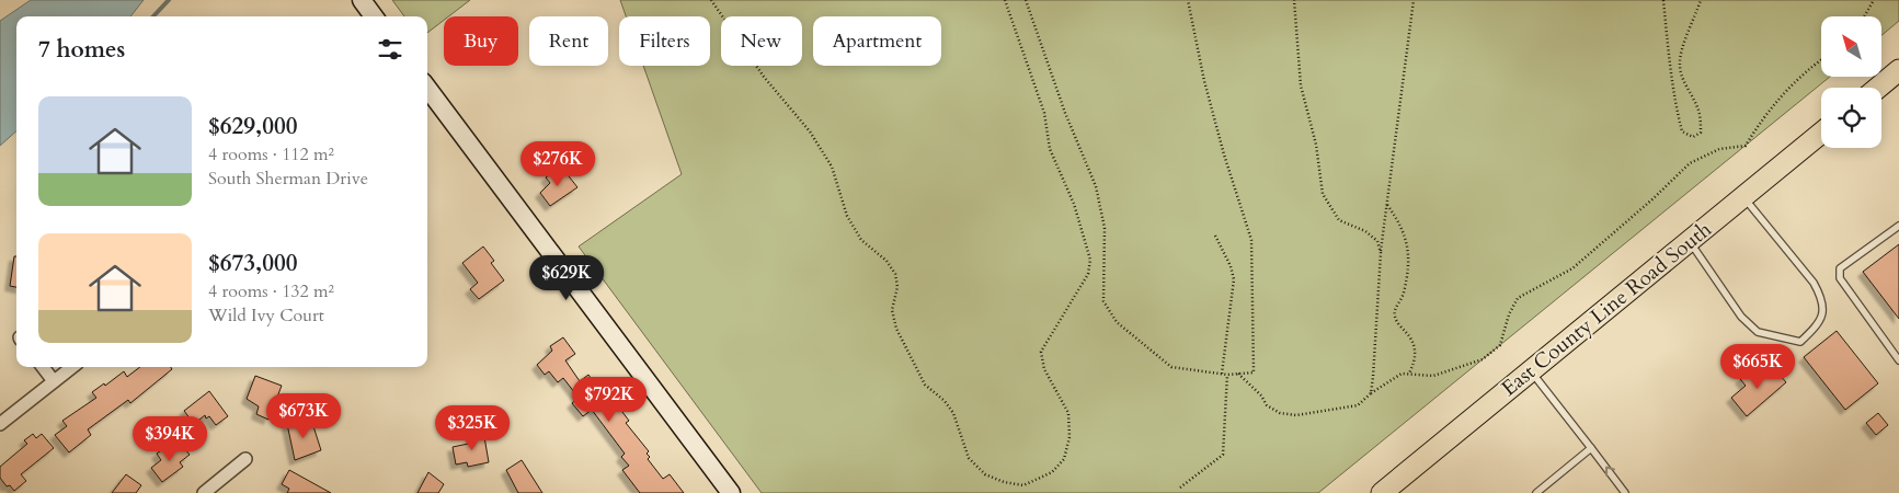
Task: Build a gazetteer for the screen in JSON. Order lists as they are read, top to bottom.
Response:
{
  "streets": {
    "main road": ["East County Line Road South"]
  },
  "north": "top left",
  "page": {
    "chip": [
      "Buy",
      "Rent",
      "Filters",
      "New",
      "Apartment"
    ],
    "heading": "7 homes",
    "list": [
      {
        "name": "$629,000",
        "note": "4 rooms · 112 m² · South Sherman Drive"
      },
      {
        "name": "$673,000",
        "note": "4 rooms · 132 m² · Wild Ivy Court"
      }
    ],
    "price": [
      "$276K",
      "$629K",
      "$665K",
      "$792K",
      "$673K",
      "$325K",
      "$394K"
    ]
  }
}
